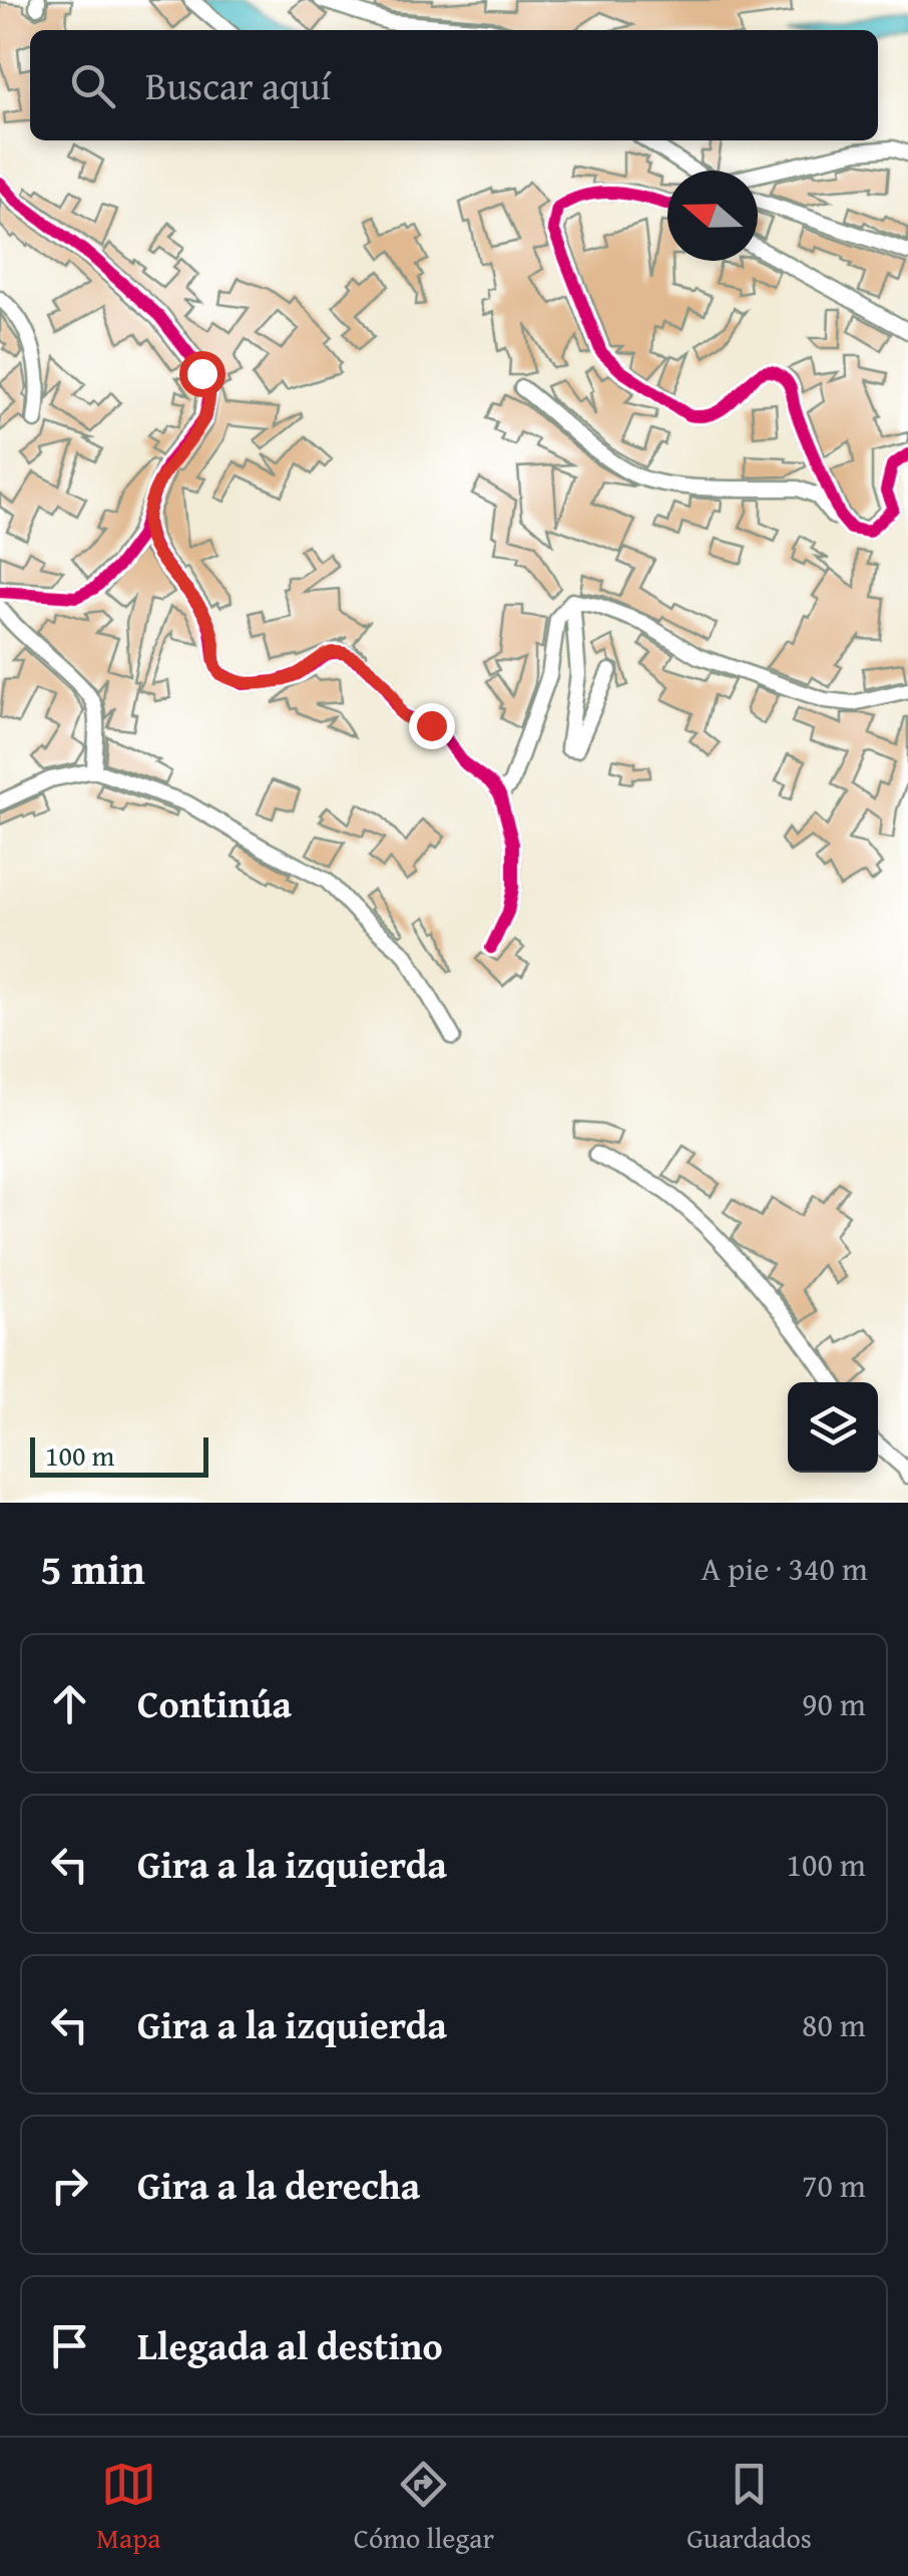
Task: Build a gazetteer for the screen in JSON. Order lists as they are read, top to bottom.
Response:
{
  "scale_bar": "100 m",
  "north": "left",
  "page": {
    "search": "Buscar aquí",
    "scale": "100 m",
    "heading": ["5 min", "A pie · 340 m"],
    "list": [
      ["Continúa", "90 m"],
      ["Gira a la izquierda", "100 m"],
      ["Gira a la izquierda", "80 m"],
      ["Gira a la derecha", "70 m"],
      "Llegada al destino"
    ],
    "nav": ["Mapa", "Cómo llegar", "Guardados"]
  }
}
